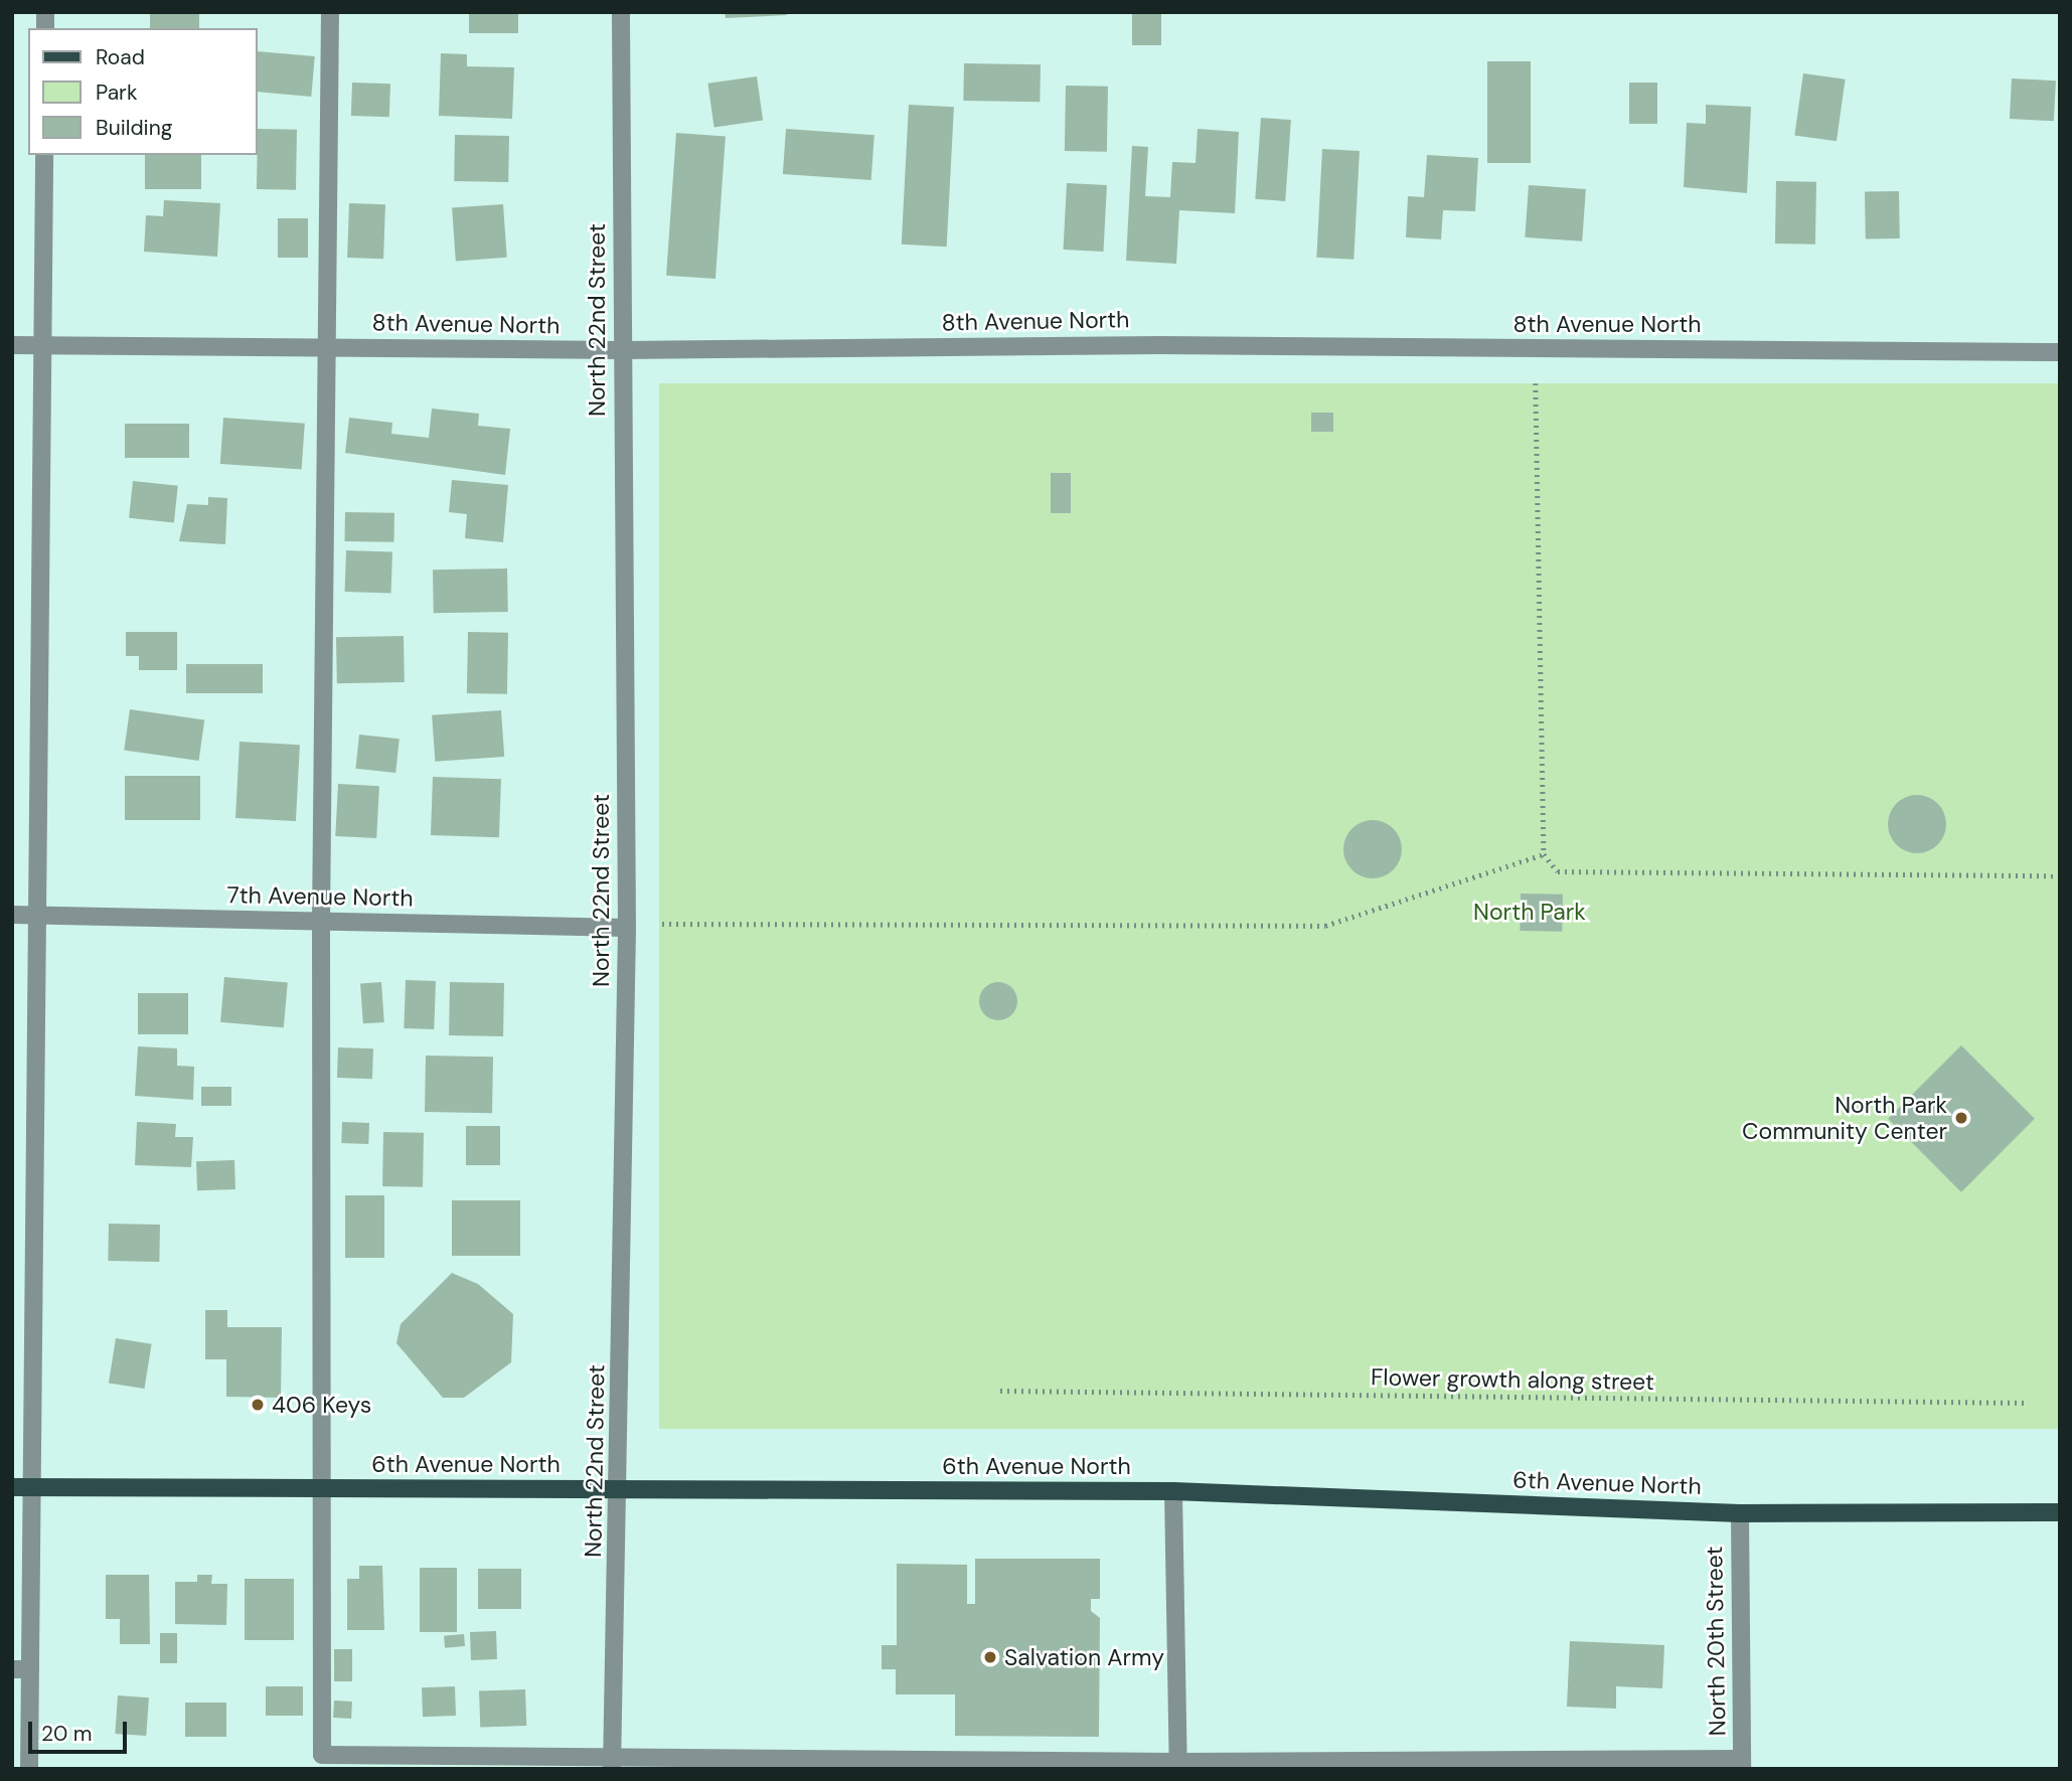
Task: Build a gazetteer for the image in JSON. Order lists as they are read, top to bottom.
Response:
{
  "streets": {
    "main road": ["6th Avenue North"],
    "street": [
      "North 22nd Street",
      "8th Avenue North",
      "7th Avenue North",
      "North 20th Street"
    ],
    "path": ["Flower growth along street"]
  },
  "crossings": [
    ["North 22nd Street", "8th Avenue North"],
    ["North 22nd Street", "7th Avenue North"],
    ["North 22nd Street", "6th Avenue North"],
    ["6th Avenue North", "North 20th Street"]
  ],
  "parks": ["North Park"],
  "places": ["North Park Community Center", "406 Keys", "Salvation Army"],
  "legend": ["Road", "Park", "Building"],
  "scale_bar": "20 m"
}
